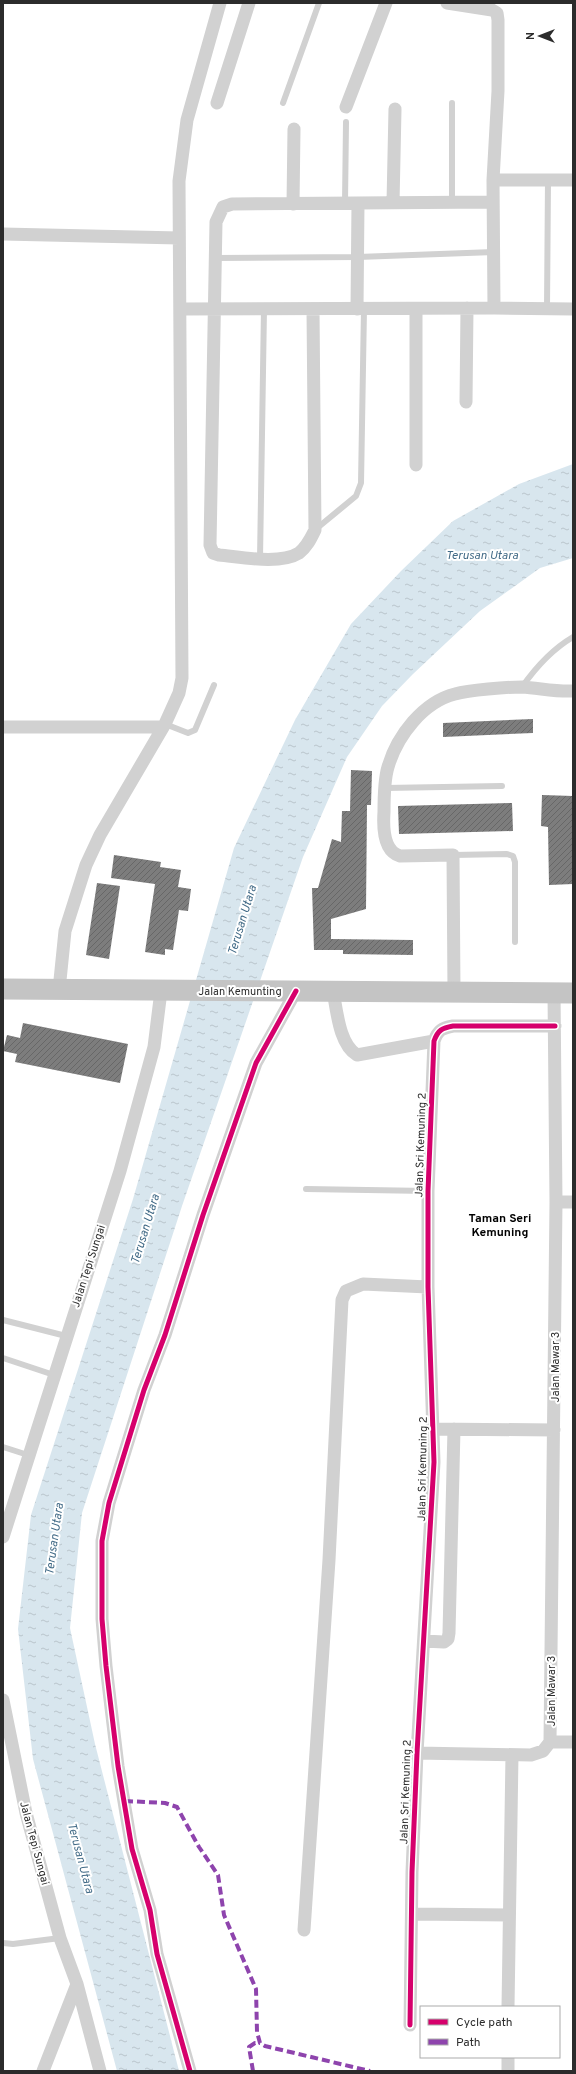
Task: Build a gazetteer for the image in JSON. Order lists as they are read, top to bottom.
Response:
{
  "streets": {
    "main road": ["Jalan Kemunting"],
    "street": ["Jalan Sri Kemuning 2", "Jalan Tepi Sungai", "Jalan Mawar 3"]
  },
  "crossings": [
    ["Jalan Kemunting", "Jalan Tepi Sungai"],
    ["Jalan Kemunting", "Jalan Mawar 3"],
    ["Jalan Sri Kemuning 2", "Jalan Mawar 3"]
  ],
  "districts": ["Taman Seri Kemuning"],
  "water": ["Terusan Utara"],
  "legend": ["Cycle path", "Path"],
  "north": "left"
}
